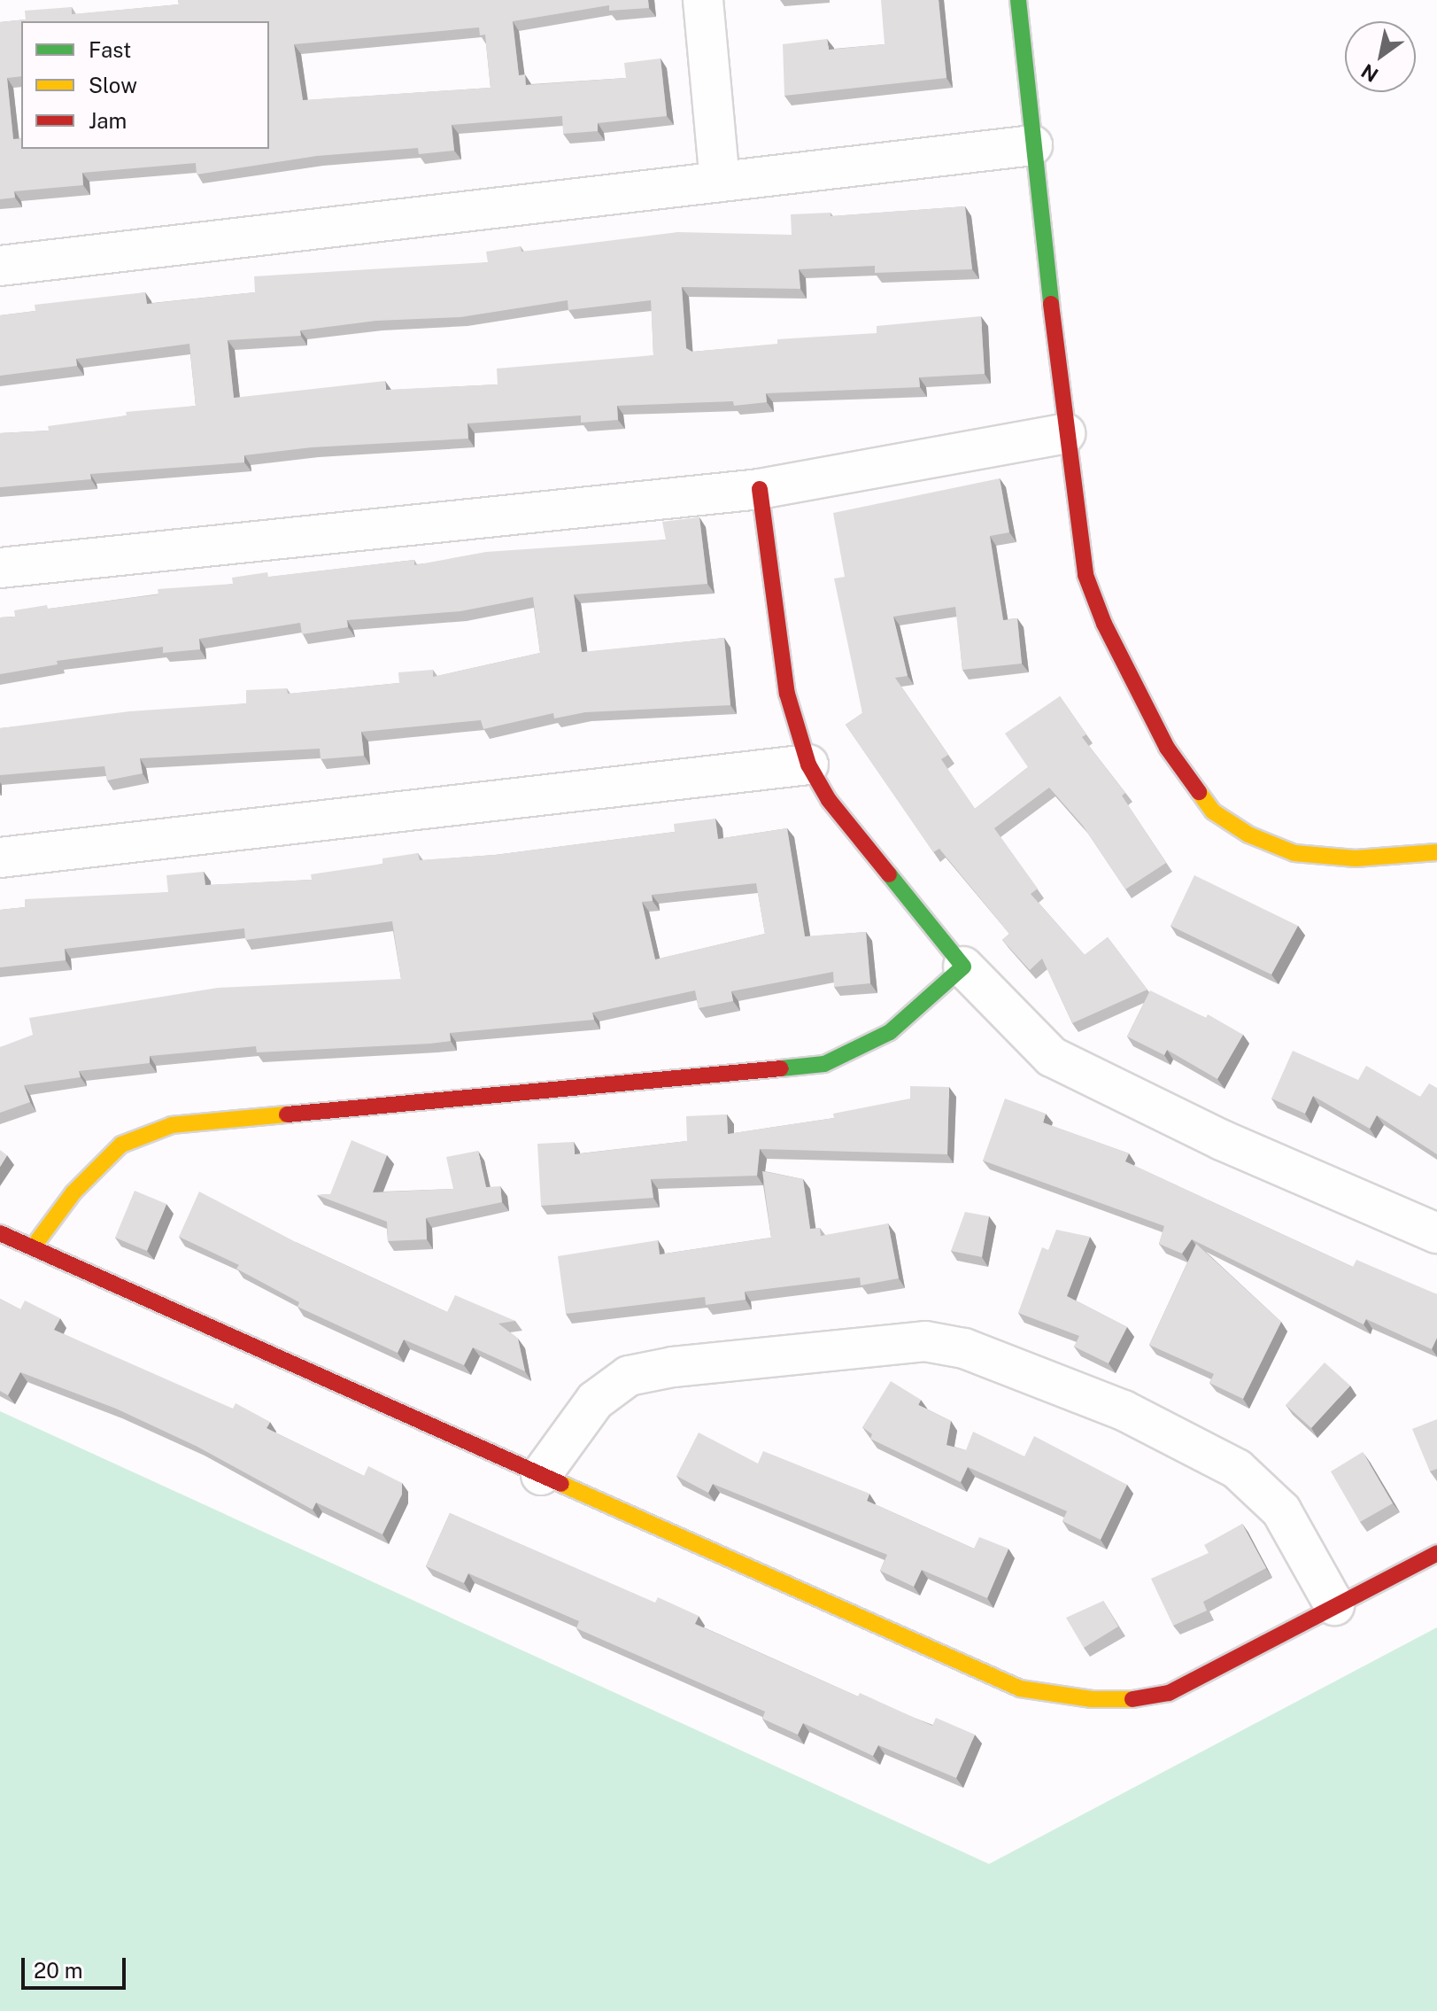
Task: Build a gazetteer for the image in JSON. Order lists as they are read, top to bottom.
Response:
{
  "legend": ["Fast", "Slow", "Jam"],
  "scale_bar": "20 m",
  "north": "bottom left"
}
